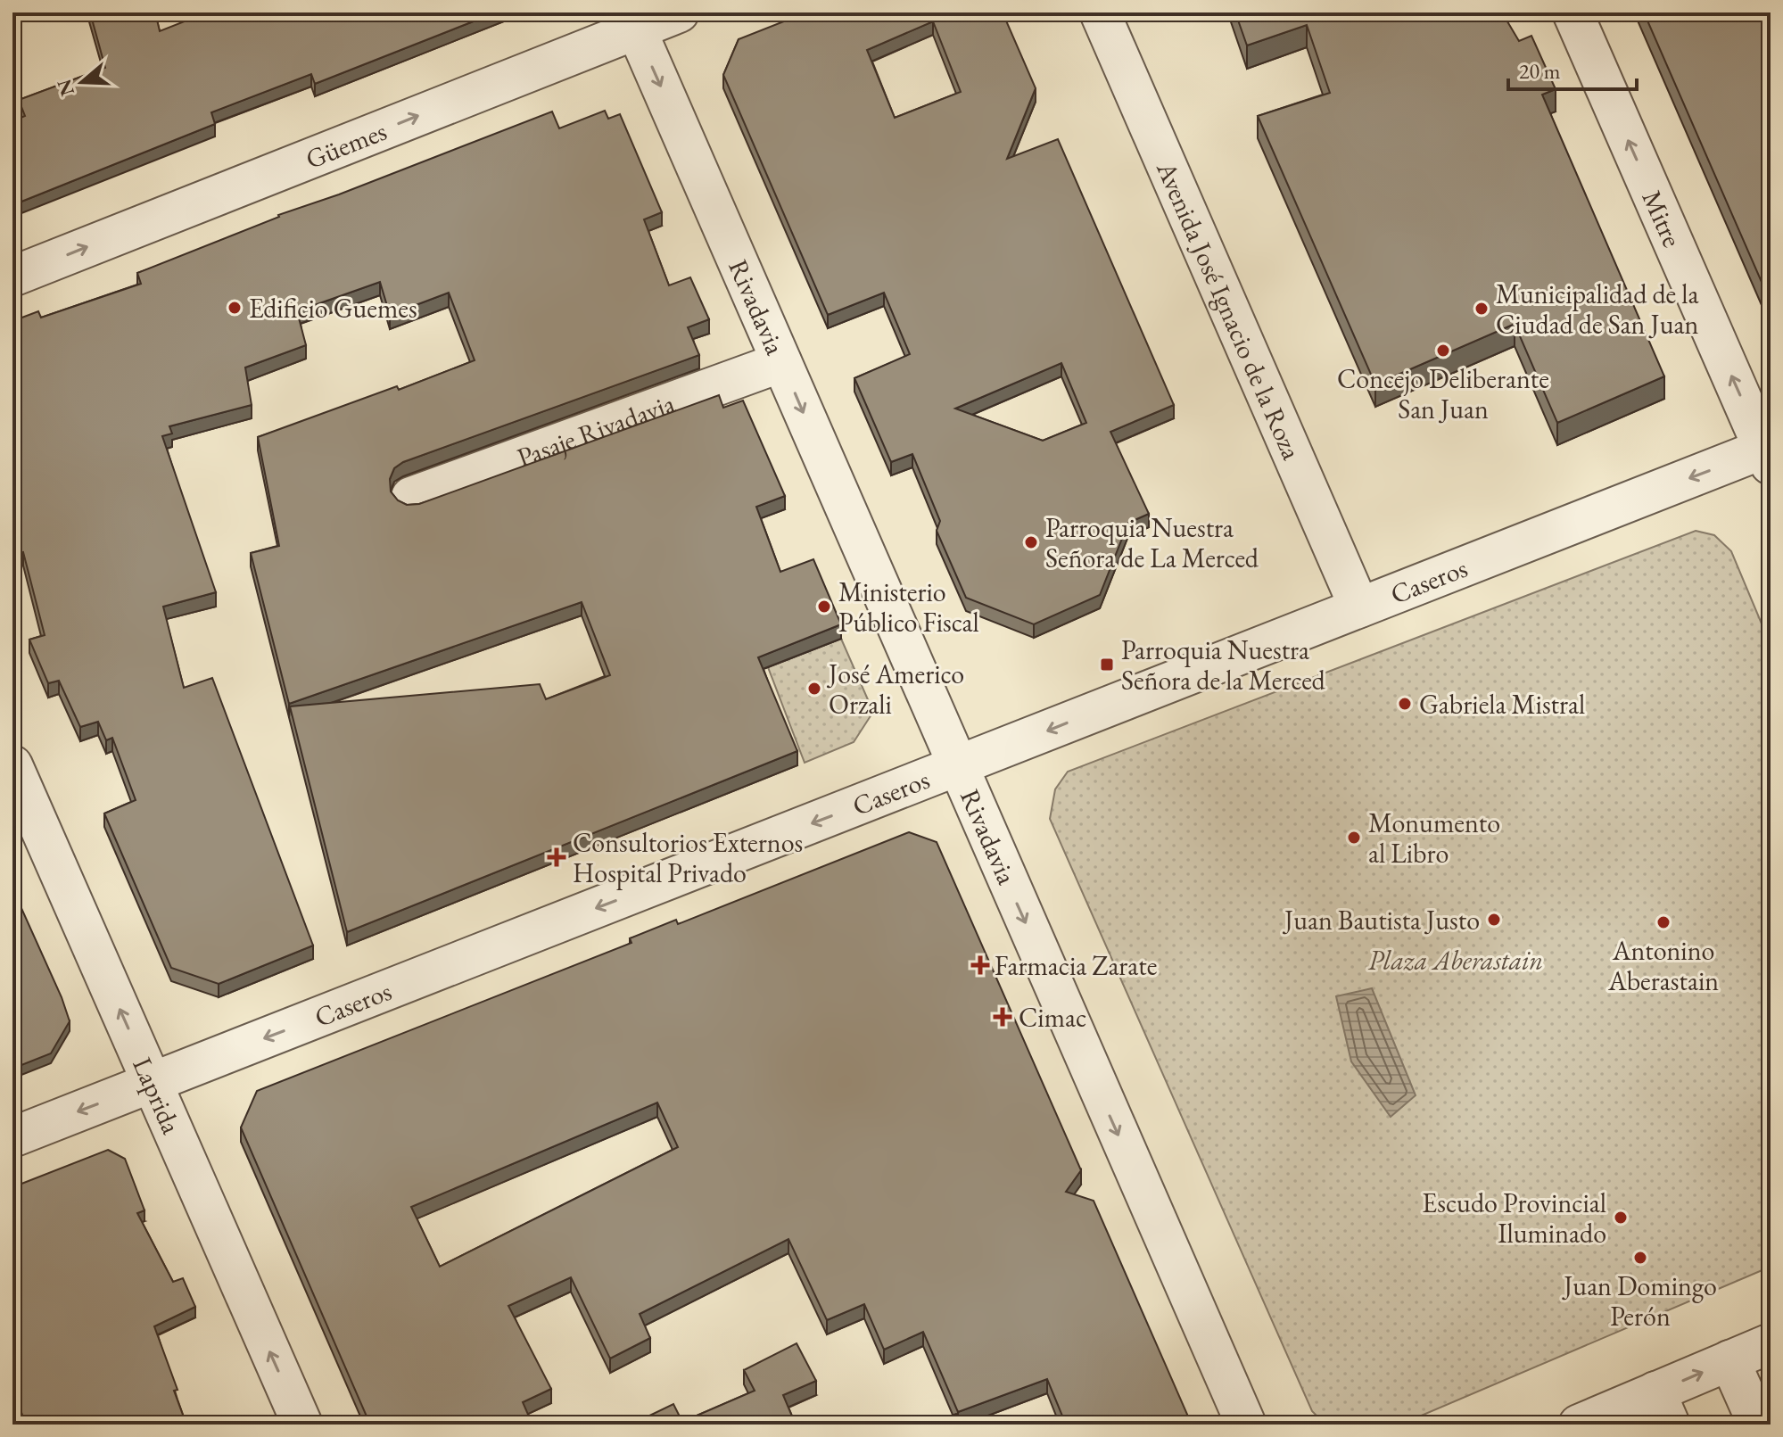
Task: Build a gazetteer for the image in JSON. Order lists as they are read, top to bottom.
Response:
{
  "streets": {
    "street": [
      "Güemes",
      "Mitre",
      "Rivadavia",
      "Avenida José Ignacio de la Roza",
      "Pasaje Rivadavia",
      "Caseros",
      "Laprida"
    ]
  },
  "crossings": [
    ["Güemes", "Rivadavia"],
    ["Mitre", "Caseros"],
    ["Rivadavia", "Pasaje Rivadavia"],
    ["Rivadavia", "Caseros"],
    ["Avenida José Ignacio de la Roza", "Caseros"],
    ["Caseros", "Laprida"]
  ],
  "one_way": [
    "Güemes",
    "Mitre",
    "Rivadavia",
    "Caseros",
    "Laprida"
  ],
  "parks": ["Plaza Aberastain"],
  "places": {
    "other": [
      "Edificio Guemes",
      "Municipalidad de la Ciudad de San Juan",
      "Concejo Deliberante San Juan",
      "Parroquia Nuestra Señora de La Merced",
      "Ministerio Público Fiscal",
      "José Americo Orzali",
      "Gabriela Mistral",
      "Monumento al Libro",
      "Juan Bautista Justo",
      "Antonino Aberastain",
      "Escudo Provincial Iluminado",
      "Juan Domingo Perón"
    ],
    "transit": ["Parroquia Nuestra Señora de la Merced"],
    "health": ["Consultorios Externos Hospital Privado", "Farmacia Zarate", "Cimac"]
  },
  "scale_bar": "20 m",
  "north": "left"
}
